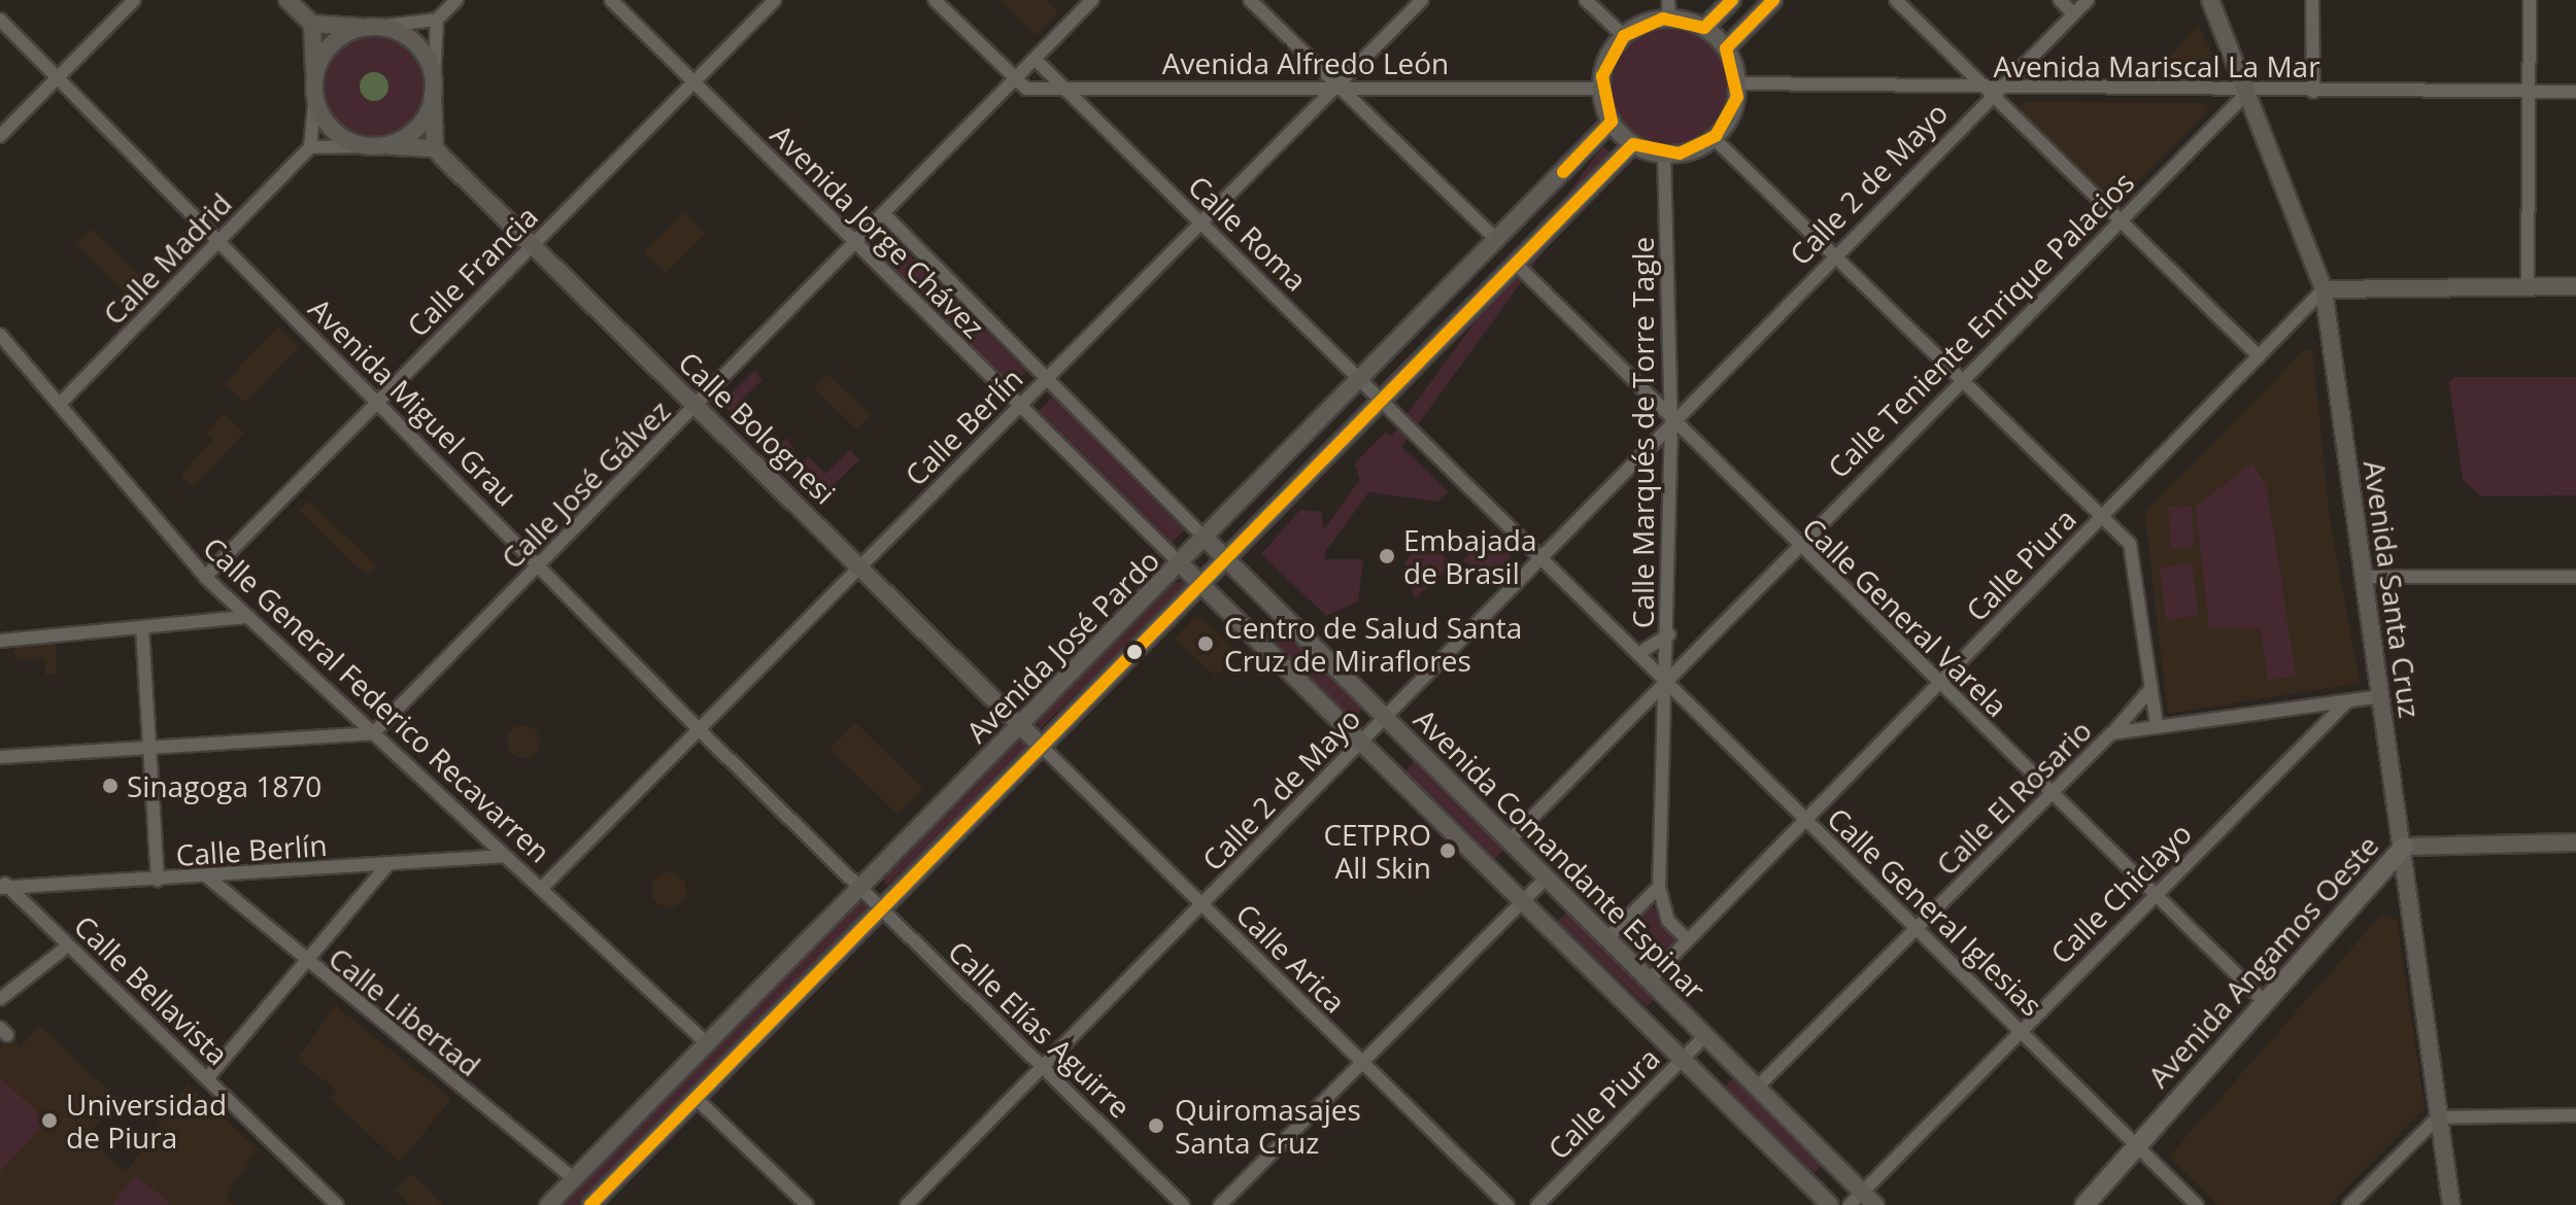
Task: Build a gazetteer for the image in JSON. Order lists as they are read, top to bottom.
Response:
{
  "streets": {
    "main road": [
      "Calle Bolognesi",
      "Avenida Santa Cruz",
      "Avenida José Pardo",
      "Avenida Comandante Espinar",
      "Avenida Angamos Oeste"
    ],
    "street": [
      "Avenida Alfredo León",
      "Avenida Mariscal La Mar",
      "Calle 2 de Mayo",
      "Avenida Jorge Chávez",
      "Calle Roma",
      "Calle Madrid",
      "Calle Francia",
      "Calle Teniente Enrique Palacios",
      "Avenida Miguel Grau",
      "Calle Berlín",
      "Calle Marqués de Torre Tagle",
      "Calle José Gálvez",
      "Calle Piura",
      "Calle General Varela",
      "Calle General Federico Recavarren",
      "Calle El Rosario",
      "Calle Chiclayo",
      "Calle General Iglesias",
      "Calle Arica",
      "Calle Bellavista",
      "Calle Libertad",
      "Calle Elías Aguirre"
    ]
  },
  "crossings": [
    ["Avenida Alfredo León", "Avenida Mariscal La Mar"],
    ["Avenida Alfredo León", "Calle Roma"],
    ["Avenida Alfredo León", "Calle Berlín"],
    ["Avenida Alfredo León", "Calle Marqués de Torre Tagle"],
    ["Avenida Alfredo León", "Calle José Gálvez"],
    ["Avenida Alfredo León", "Avenida José Pardo"],
    ["Avenida Mariscal La Mar", "Calle 2 de Mayo"],
    ["Avenida Mariscal La Mar", "Calle Teniente Enrique Palacios"],
    ["Avenida Mariscal La Mar", "Calle Marqués de Torre Tagle"],
    ["Avenida Mariscal La Mar", "Avenida Santa Cruz"],
    ["Avenida Mariscal La Mar", "Avenida José Pardo"],
    ["Calle 2 de Mayo", "Calle Marqués de Torre Tagle"],
    ["Calle 2 de Mayo", "Calle General Varela"],
    ["Calle 2 de Mayo", "Avenida Comandante Espinar"],
    ["Calle 2 de Mayo", "Calle General Iglesias"],
    ["Calle 2 de Mayo", "Calle Arica"],
    ["Calle 2 de Mayo", "Calle Elías Aguirre"],
    ["Avenida Jorge Chávez", "Calle Francia"],
    ["Avenida Jorge Chávez", "Calle Berlín"],
    ["Avenida Jorge Chávez", "Calle José Gálvez"],
    ["Avenida Jorge Chávez", "Avenida José Pardo"],
    ["Avenida Jorge Chávez", "Avenida Comandante Espinar"],
    ["Calle Roma", "Calle Berlín"],
    ["Calle Roma", "Calle José Gálvez"],
    ["Calle Roma", "Avenida José Pardo"],
    ["Calle Roma", "Calle General Iglesias"],
    ["Calle Madrid", "Avenida Miguel Grau"],
    ["Calle Madrid", "Calle General Federico Recavarren"],
    ["Calle Francia", "Avenida Miguel Grau"],
    ["Calle Francia", "Calle Bolognesi"],
    ["Calle Francia", "Calle General Federico Recavarren"],
    ["Calle Teniente Enrique Palacios", "Calle Marqués de Torre Tagle"],
    ["Calle Teniente Enrique Palacios", "Avenida Santa Cruz"],
    ["Calle Teniente Enrique Palacios", "Calle General Varela"],
    ["Calle Teniente Enrique Palacios", "Avenida Comandante Espinar"],
    ["Calle Teniente Enrique Palacios", "Calle General Iglesias"],
    ["Avenida Miguel Grau", "Calle Berlín"],
    ["Avenida Miguel Grau", "Calle José Gálvez"],
    ["Avenida Miguel Grau", "Avenida José Pardo"],
    ["Avenida Miguel Grau", "Calle Elías Aguirre"],
    ["Calle Berlín", "Calle Bolognesi"],
    ["Calle Berlín", "Calle General Federico Recavarren"],
    ["Calle Berlín", "Calle Bellavista"],
    ["Calle Berlín", "Calle Libertad"],
    ["Calle Bolognesi", "Calle José Gálvez"],
    ["Calle Bolognesi", "Avenida José Pardo"],
    ["Calle Bolognesi", "Calle Arica"],
    ["Calle Marqués de Torre Tagle", "Calle Piura"],
    ["Calle Marqués de Torre Tagle", "Calle General Varela"],
    ["Calle Marqués de Torre Tagle", "Avenida José Pardo"],
    ["Calle Marqués de Torre Tagle", "Calle General Iglesias"],
    ["Calle José Gálvez", "Calle General Federico Recavarren"],
    ["Calle Piura", "Avenida Santa Cruz"],
    ["Calle Piura", "Calle General Varela"],
    ["Calle Piura", "Avenida Comandante Espinar"],
    ["Calle Piura", "Calle General Iglesias"],
    ["Avenida Santa Cruz", "Calle El Rosario"],
    ["Avenida Santa Cruz", "Avenida Angamos Oeste"],
    ["Calle General Varela", "Avenida José Pardo"],
    ["Calle General Varela", "Calle El Rosario"],
    ["Calle General Varela", "Calle Chiclayo"],
    ["Calle General Varela", "Avenida Angamos Oeste"],
    ["Avenida José Pardo", "Calle General Federico Recavarren"],
    ["Avenida José Pardo", "Avenida Comandante Espinar"],
    ["Avenida José Pardo", "Calle General Iglesias"],
    ["Avenida José Pardo", "Calle Arica"],
    ["Avenida José Pardo", "Calle Libertad"],
    ["Avenida José Pardo", "Calle Elías Aguirre"],
    ["Calle El Rosario", "Avenida Comandante Espinar"],
    ["Calle El Rosario", "Calle Chiclayo"],
    ["Calle El Rosario", "Calle General Iglesias"],
    ["Avenida Comandante Espinar", "Calle Chiclayo"],
    ["Calle Chiclayo", "Calle General Iglesias"],
    ["Calle General Iglesias", "Avenida Angamos Oeste"]
  ],
  "places": [
    "Embajada de Brasil",
    "Centro de Salud Santa Cruz de Miraflores",
    "Sinagoga 1870",
    "CETPRO All Skin",
    "Universidad de Piura",
    "Quiromasajes Santa Cruz"
  ]
}
